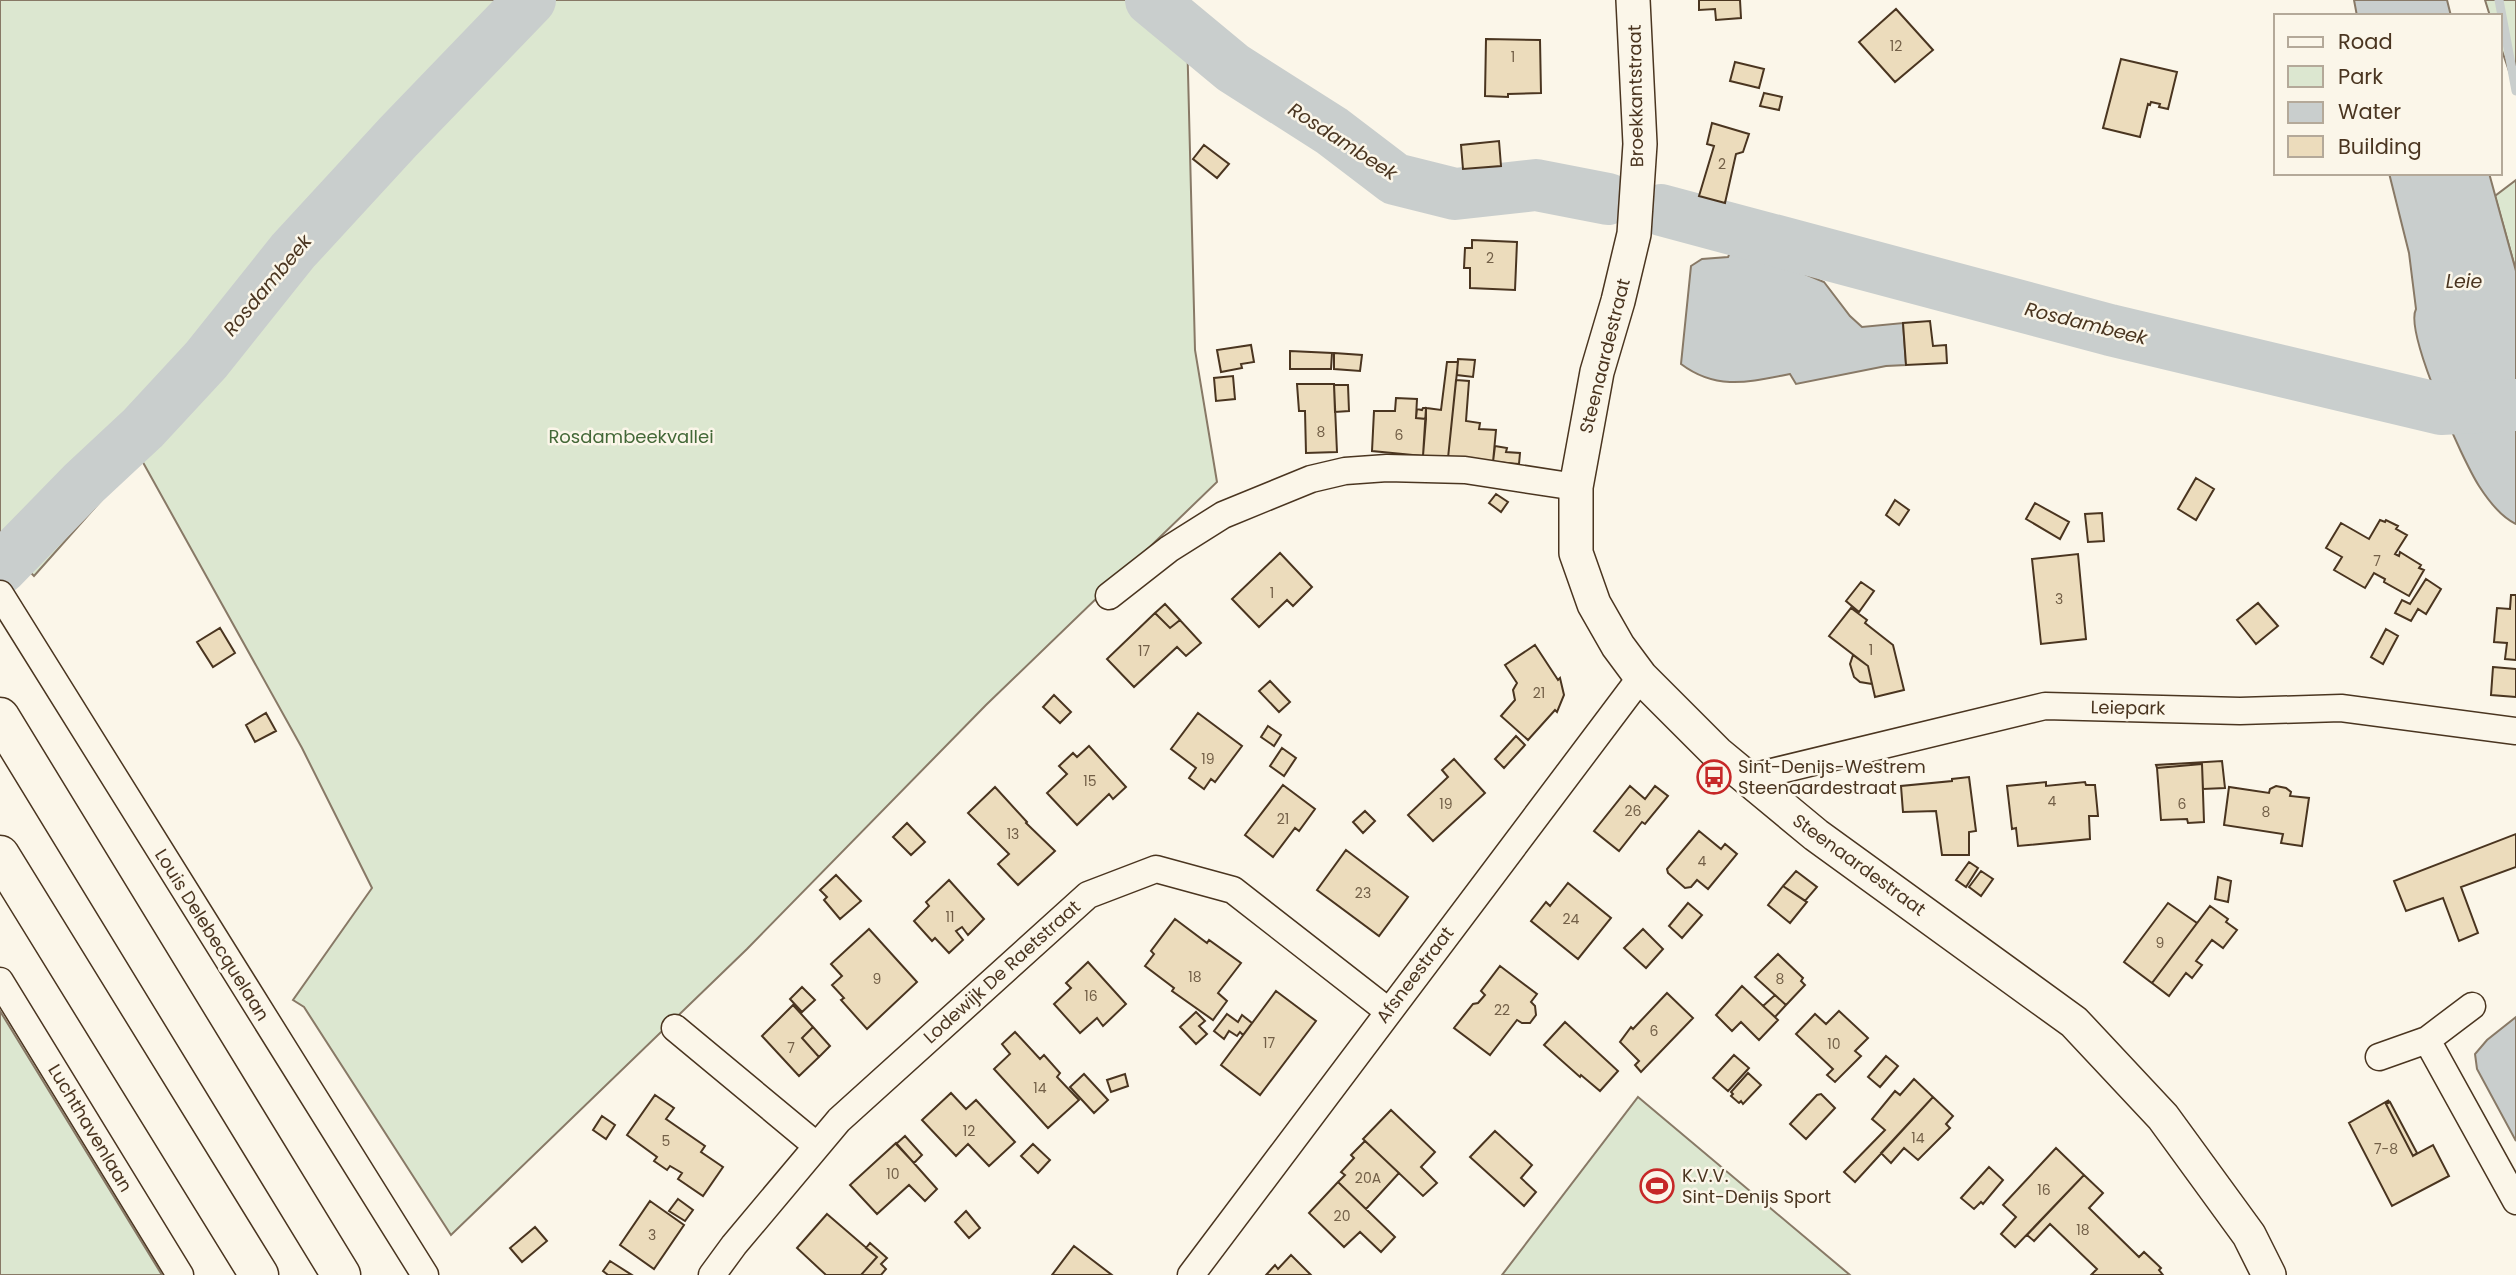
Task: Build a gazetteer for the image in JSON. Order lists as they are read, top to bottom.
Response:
{
  "streets": {
    "street": [
      "Broekkantstraat",
      "Steenaardestraat",
      "Leiepark",
      "Louis Delebecquelaan",
      "Lodewijk De Raetstraat",
      "Afsneestraat",
      "Luchthavenlaan"
    ]
  },
  "crossings": [
    ["Broekkantstraat", "Steenaardestraat"],
    ["Steenaardestraat", "Leiepark"],
    ["Steenaardestraat", "Afsneestraat"],
    ["Lodewijk De Raetstraat", "Afsneestraat"]
  ],
  "water": ["Rosdambeek", "Leie"],
  "parks": ["Rosdambeekvallei"],
  "places": {
    "bus stop": ["Sint-Denijs-Westrem Steenaardestraat"],
    "sports": ["K.V.V. Sint-Denijs Sport"]
  },
  "house_numbers": [
    "12",
    "1",
    "2",
    "2",
    "8",
    "6",
    "7",
    "1",
    "3",
    "1",
    "17",
    "21",
    "19",
    "15",
    "4",
    "19",
    "6",
    "26",
    "8",
    "21",
    "13",
    "4",
    "23",
    "11",
    "24",
    "9",
    "18",
    "9",
    "8",
    "16",
    "22",
    "6",
    "17",
    "10",
    "7",
    "14",
    "12",
    "14",
    "5",
    "7-8",
    "10",
    "20A",
    "16",
    "20",
    "18",
    "3"
  ],
  "legend": [
    "Road",
    "Park",
    "Water",
    "Building"
  ]
}
